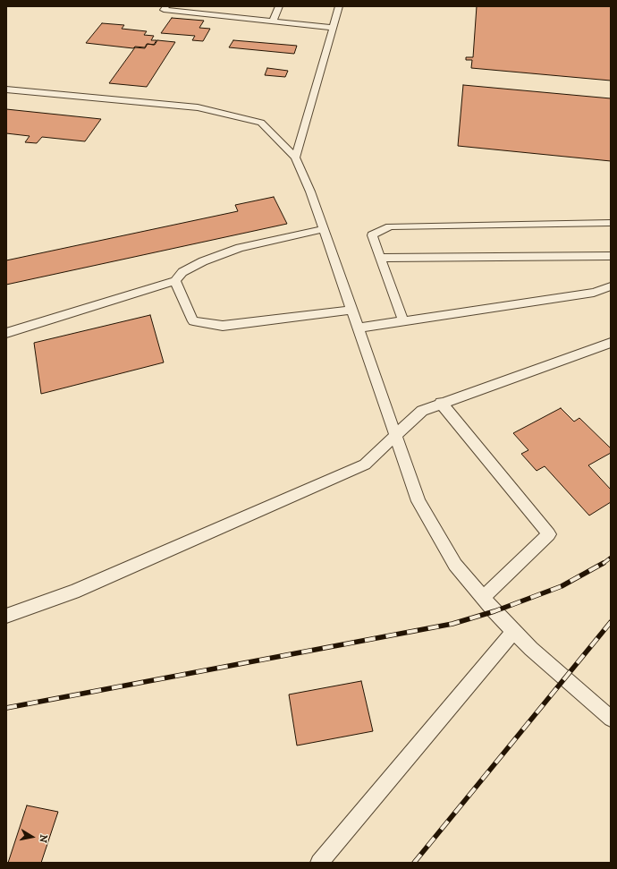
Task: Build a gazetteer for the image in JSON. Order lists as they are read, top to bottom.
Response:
{
  "north": "right"
}
